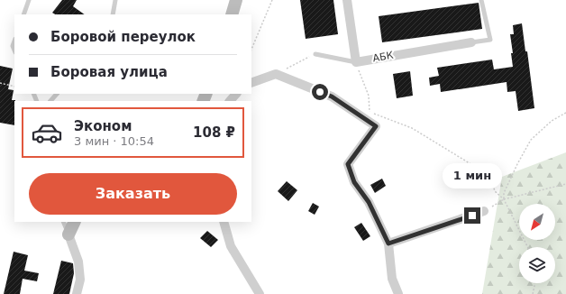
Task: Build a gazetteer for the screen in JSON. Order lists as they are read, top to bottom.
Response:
{
  "streets": {
    "street": ["АБК"]
  },
  "north": "bottom left",
  "page": {
    "banner": ["Боровой переулок", "Боровая улица"],
    "list": [
      {
        "name": "Эконом",
        "note": "3 мин · 10:54",
        "value": "108 ₽"
      }
    ],
    "bubble": "1 мин",
    "buttons": "Заказать"
  }
}
